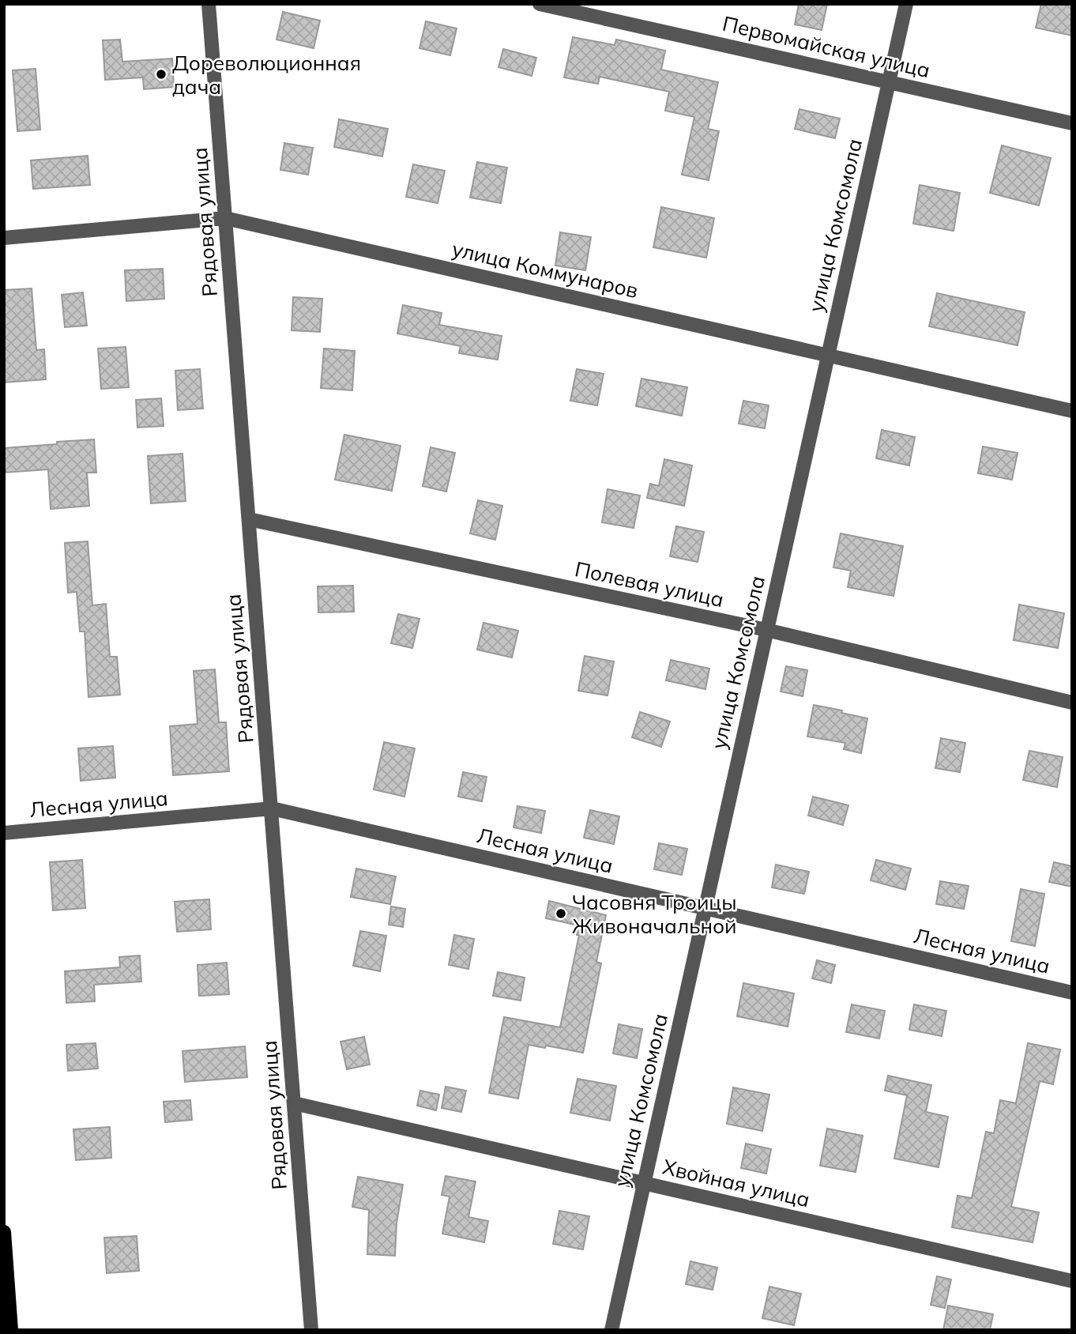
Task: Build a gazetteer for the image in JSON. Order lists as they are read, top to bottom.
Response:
{
  "streets": {
    "street": [
      "Первомайская улица",
      "Рядовая улица",
      "улица Комсомола",
      "улица Коммунаров",
      "Полевая улица",
      "Лесная улица",
      "Хвойная улица"
    ]
  },
  "crossings": [
    ["Первомайская улица", "улица Комсомола"],
    ["Рядовая улица", "улица Коммунаров"],
    ["Рядовая улица", "Полевая улица"],
    ["Рядовая улица", "Лесная улица"],
    ["Рядовая улица", "Хвойная улица"],
    ["улица Комсомола", "улица Коммунаров"],
    ["улица Комсомола", "Полевая улица"],
    ["улица Комсомола", "Лесная улица"],
    ["улица Комсомола", "Хвойная улица"]
  ],
  "places": ["Дореволюционная дача", "Часовня Троицы Живоначальной"]
}
